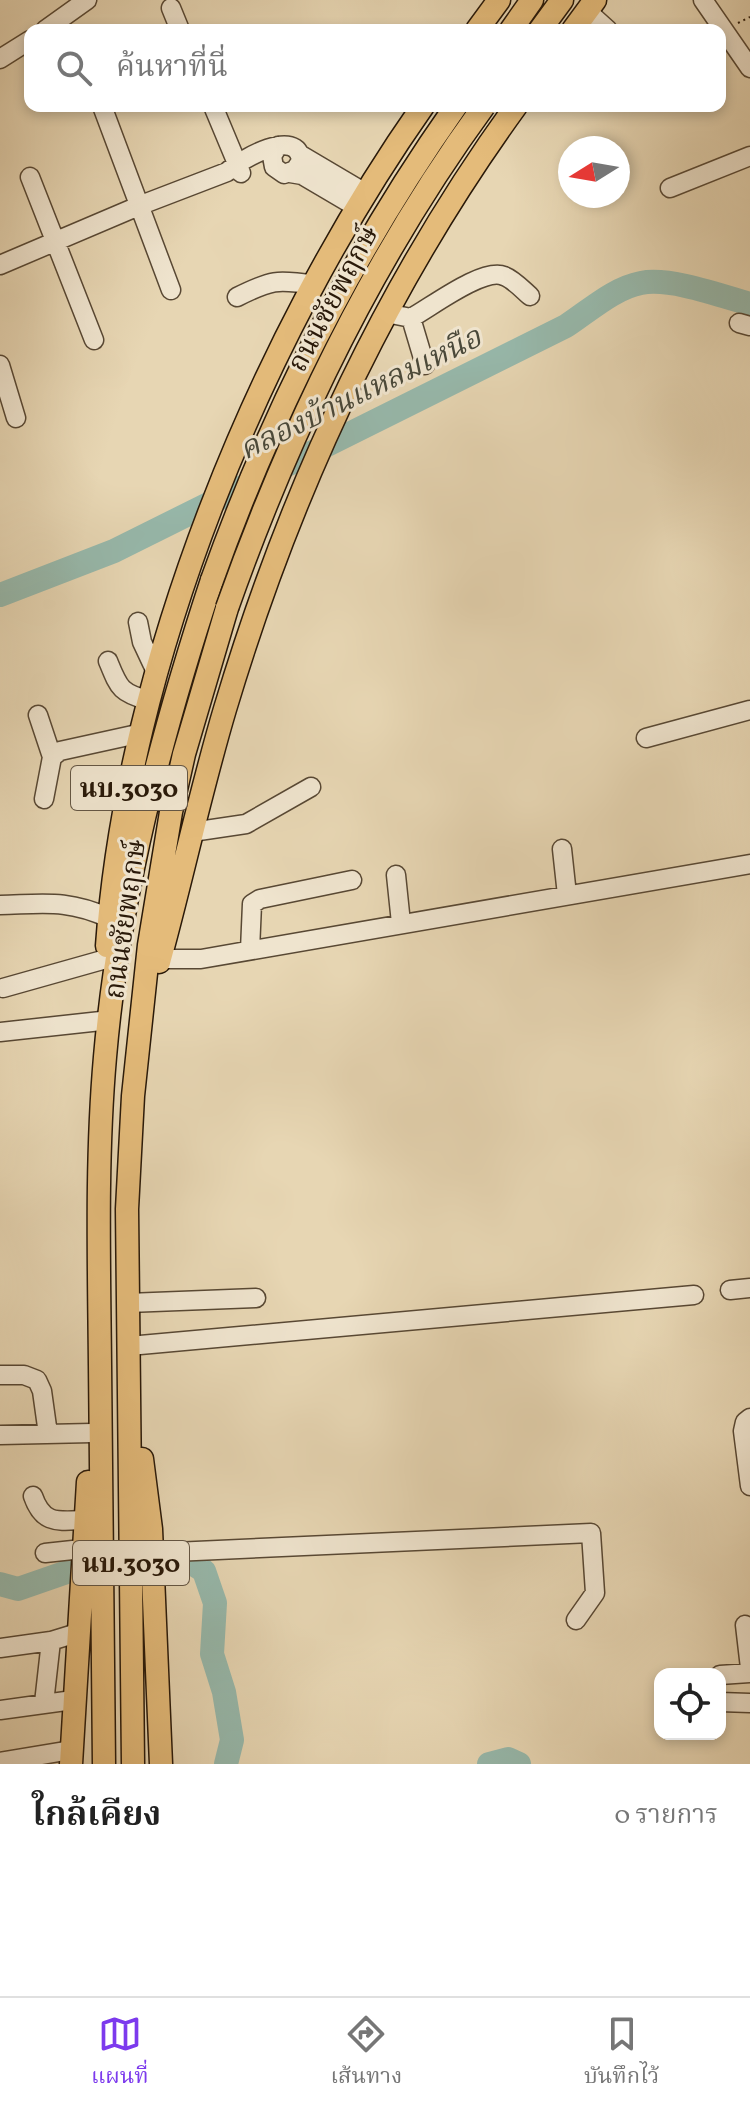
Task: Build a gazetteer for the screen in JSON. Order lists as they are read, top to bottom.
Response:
{
  "streets": {
    "main road": ["ถนนชัยพฤกษ์", "นบ.3030"]
  },
  "water": ["คลองบ้านแหลมเหนือ"],
  "north": "left",
  "page": {
    "search": "ค้นหาที่นี่",
    "heading": ["ใกล้เคียง", "0 รายการ"],
    "nav": ["แผนที่", "เส้นทาง", "บันทึกไว้"]
  }
}
